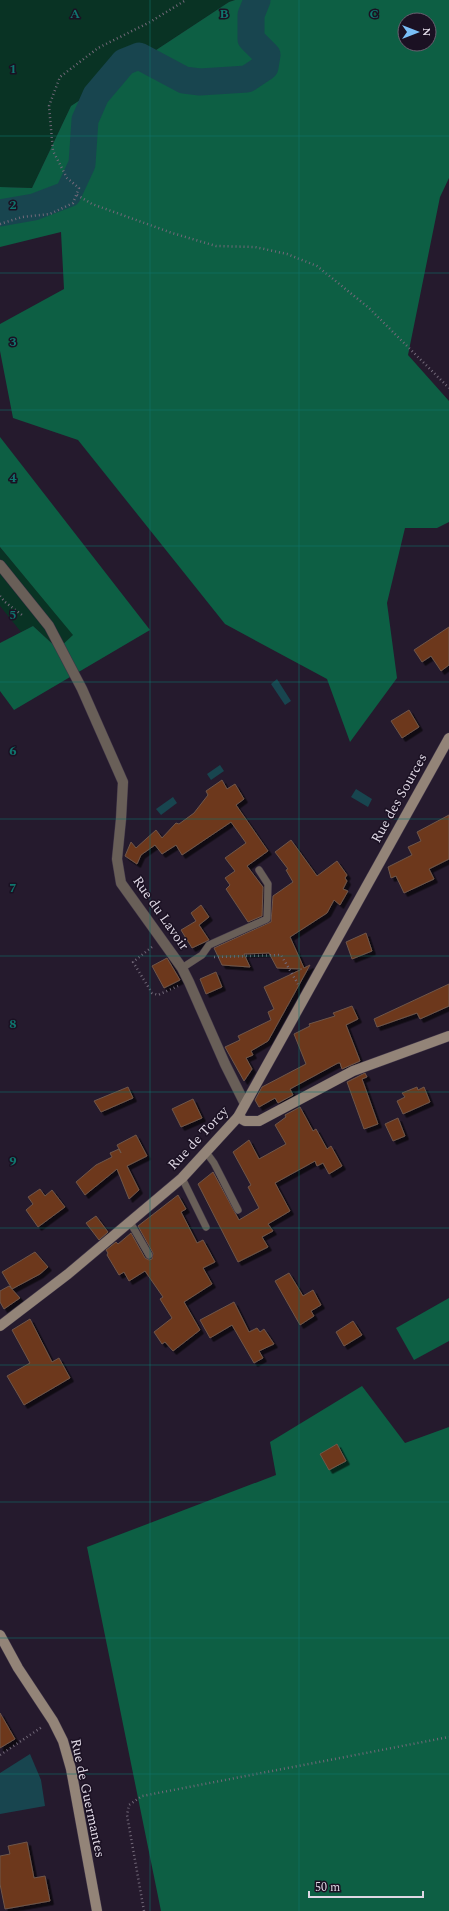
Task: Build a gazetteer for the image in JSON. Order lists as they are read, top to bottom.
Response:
{
  "streets": {
    "street": [
      "Rue des Sources",
      "Rue du Lavoir",
      "Rue de Torcy",
      "Rue de Guermantes"
    ]
  },
  "crossings": [
    ["Rue des Sources", "Rue de Torcy"],
    ["Rue du Lavoir", "Rue de Torcy"]
  ],
  "scale_bar": "50 m",
  "north": "right",
  "grid": {
    "columns": ["A", "B", "C"],
    "rows": [
      "1",
      "2",
      "3",
      "4",
      "5",
      "6",
      "7",
      "8",
      "9"
    ]
  }
}
